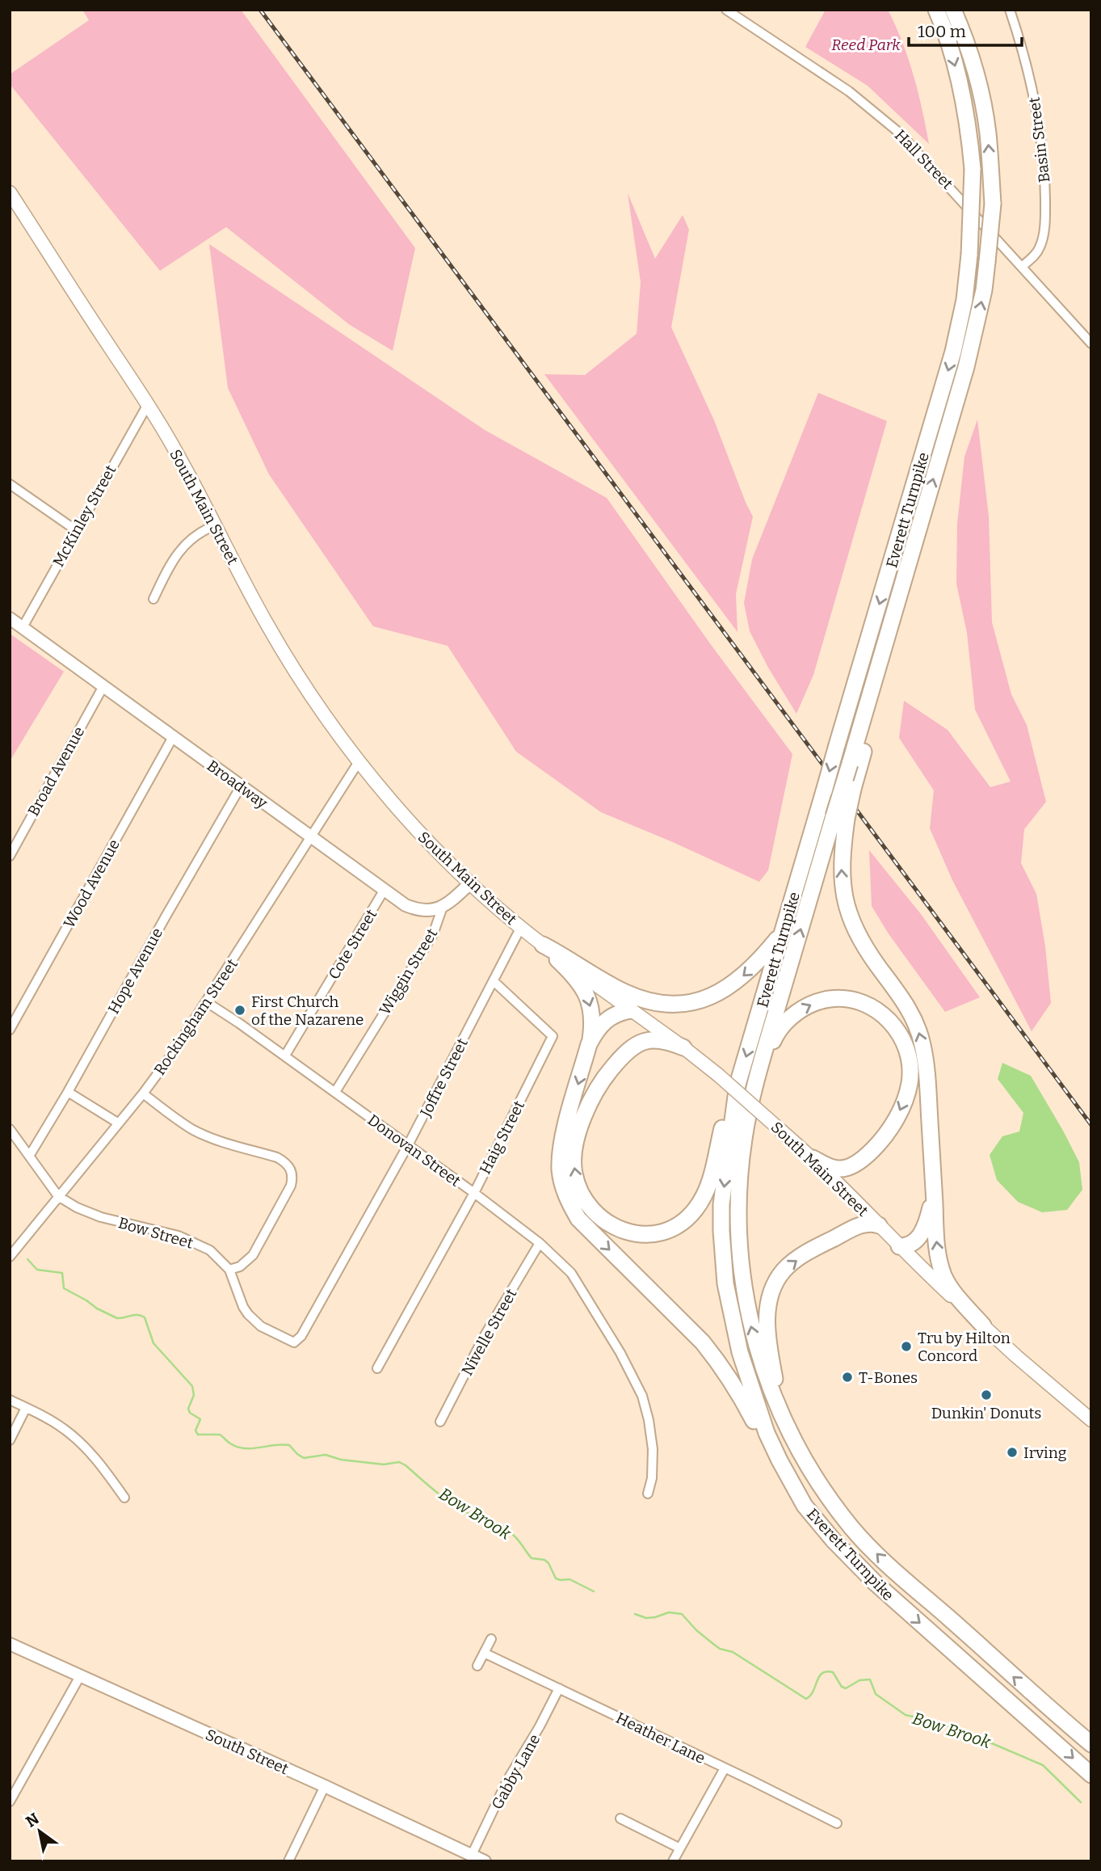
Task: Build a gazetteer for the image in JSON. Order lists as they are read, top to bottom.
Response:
{
  "streets": {
    "highway": ["Everett Turnpike"],
    "main road": ["South Main Street"],
    "street": [
      "Basin Street",
      "Hall Street",
      "McKinley Street",
      "Broad Avenue",
      "Broadway",
      "Wood Avenue",
      "Cote Street",
      "Hope Avenue",
      "Wiggin Street",
      "Rockingham Street",
      "Joffre Street",
      "Haig Street",
      "Donovan Street",
      "Bow Street",
      "Nivelle Street",
      "Heather Lane",
      "South Street",
      "Gabby Lane"
    ]
  },
  "crossings": [
    ["Basin Street", "Hall Street"],
    ["South Main Street", "McKinley Street"],
    ["South Main Street", "Rockingham Street"],
    ["South Main Street", "Joffre Street"],
    ["McKinley Street", "Broadway"],
    ["Broad Avenue", "Broadway"],
    ["Broadway", "Wood Avenue"],
    ["Broadway", "Cote Street"],
    ["Broadway", "Hope Avenue"],
    ["Broadway", "Wiggin Street"],
    ["Broadway", "Rockingham Street"],
    ["Cote Street", "Donovan Street"],
    ["Hope Avenue", "Bow Street"],
    ["Wiggin Street", "Donovan Street"],
    ["Rockingham Street", "Donovan Street"],
    ["Rockingham Street", "Bow Street"],
    ["Joffre Street", "Haig Street"],
    ["Joffre Street", "Donovan Street"],
    ["Joffre Street", "Bow Street"],
    ["Haig Street", "Donovan Street"],
    ["Donovan Street", "Nivelle Street"],
    ["Heather Lane", "Gabby Lane"],
    ["South Street", "Gabby Lane"]
  ],
  "water": ["Bow Brook"],
  "parks": ["Reed Park"],
  "places": [
    "First Church of the Nazarene",
    "Tru by Hilton Concord",
    "T-Bones",
    "Dunkin' Donuts",
    "Irving"
  ],
  "scale_bar": "100 m",
  "north": "top left"
}
